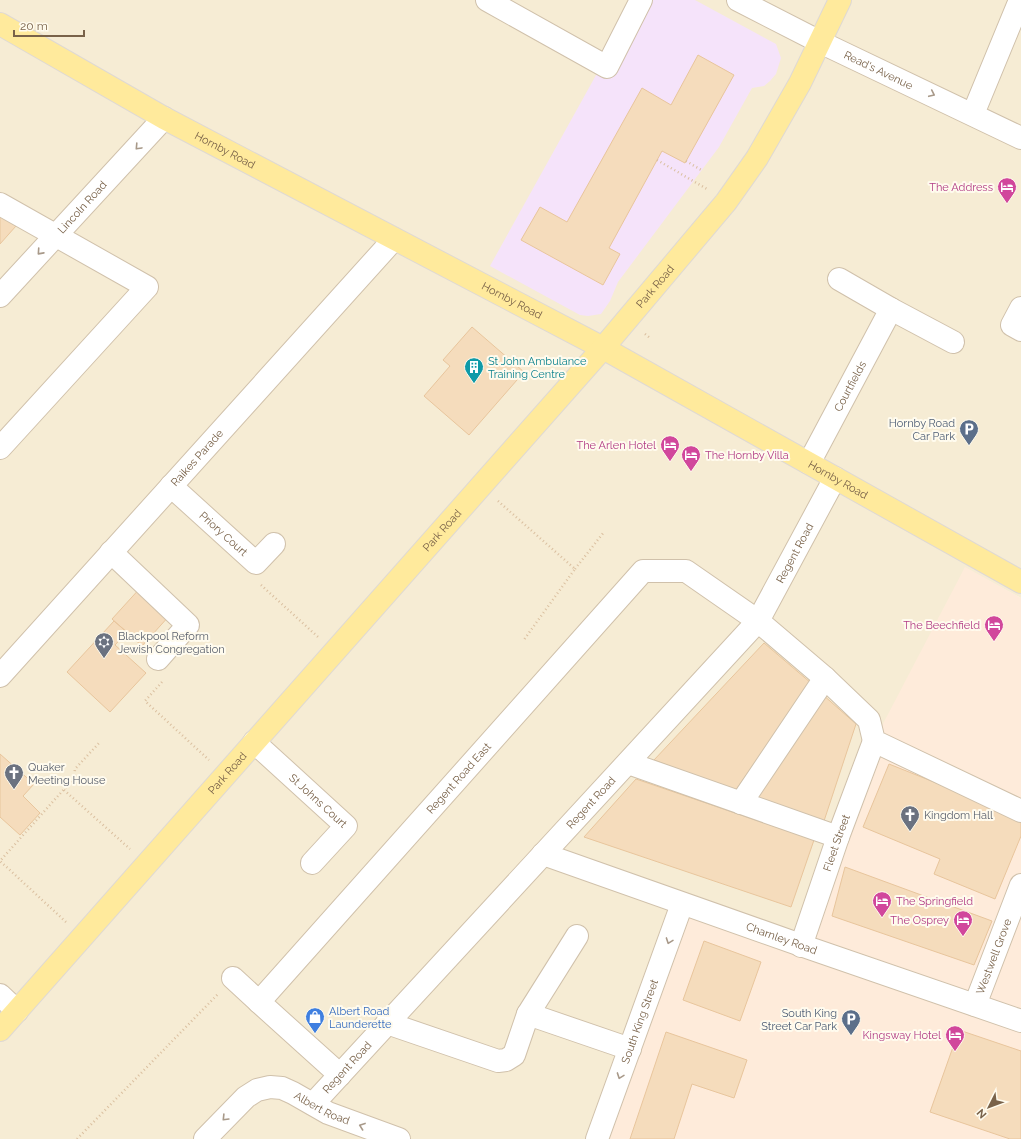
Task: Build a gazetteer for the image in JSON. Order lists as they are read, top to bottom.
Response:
{
  "streets": {
    "main road": ["Hornby Road", "Park Road"],
    "street": [
      "Read's Avenue",
      "Lincoln Road",
      "Courtfields",
      "Raikes Parade",
      "Priory Court",
      "Regent Road",
      "Regent Road East",
      "St Johns Court",
      "Fleet Street",
      "Charnley Road",
      "Westwell Grove",
      "South King Street",
      "Albert Road"
    ]
  },
  "crossings": [
    ["Read's Avenue", "Park Road"],
    ["Hornby Road", "Lincoln Road"],
    ["Hornby Road", "Park Road"],
    ["Hornby Road", "Courtfields"],
    ["Hornby Road", "Raikes Parade"],
    ["Hornby Road", "Regent Road"],
    ["Park Road", "St Johns Court"],
    ["Raikes Parade", "Priory Court"],
    ["Regent Road", "Regent Road East"],
    ["Regent Road", "Charnley Road"],
    ["Regent Road", "Albert Road"],
    ["Regent Road East", "Fleet Street"],
    ["Fleet Street", "Charnley Road"],
    ["Charnley Road", "Westwell Grove"],
    ["Charnley Road", "South King Street"]
  ],
  "one_way": ["Read's Avenue", "Lincoln Road", "Albert Road"],
  "places": {
    "hotel": [
      "The Address",
      "The Arlen Hotel",
      "The Hornby Villa",
      "The Beechfield",
      "The Springfield",
      "The Osprey",
      "Kingsway Hotel"
    ],
    "building": ["St John Ambulance Training Centre"],
    "parking": ["Hornby Road Car Park", "South King Street Car Park"],
    "synagogue": ["Blackpool Reform Jewish Congregation"],
    "church": ["Quaker Meeting House", "Kingdom Hall"],
    "shop": ["Albert Road Launderette"]
  },
  "scale_bar": "20 m",
  "north": "bottom left"
}
